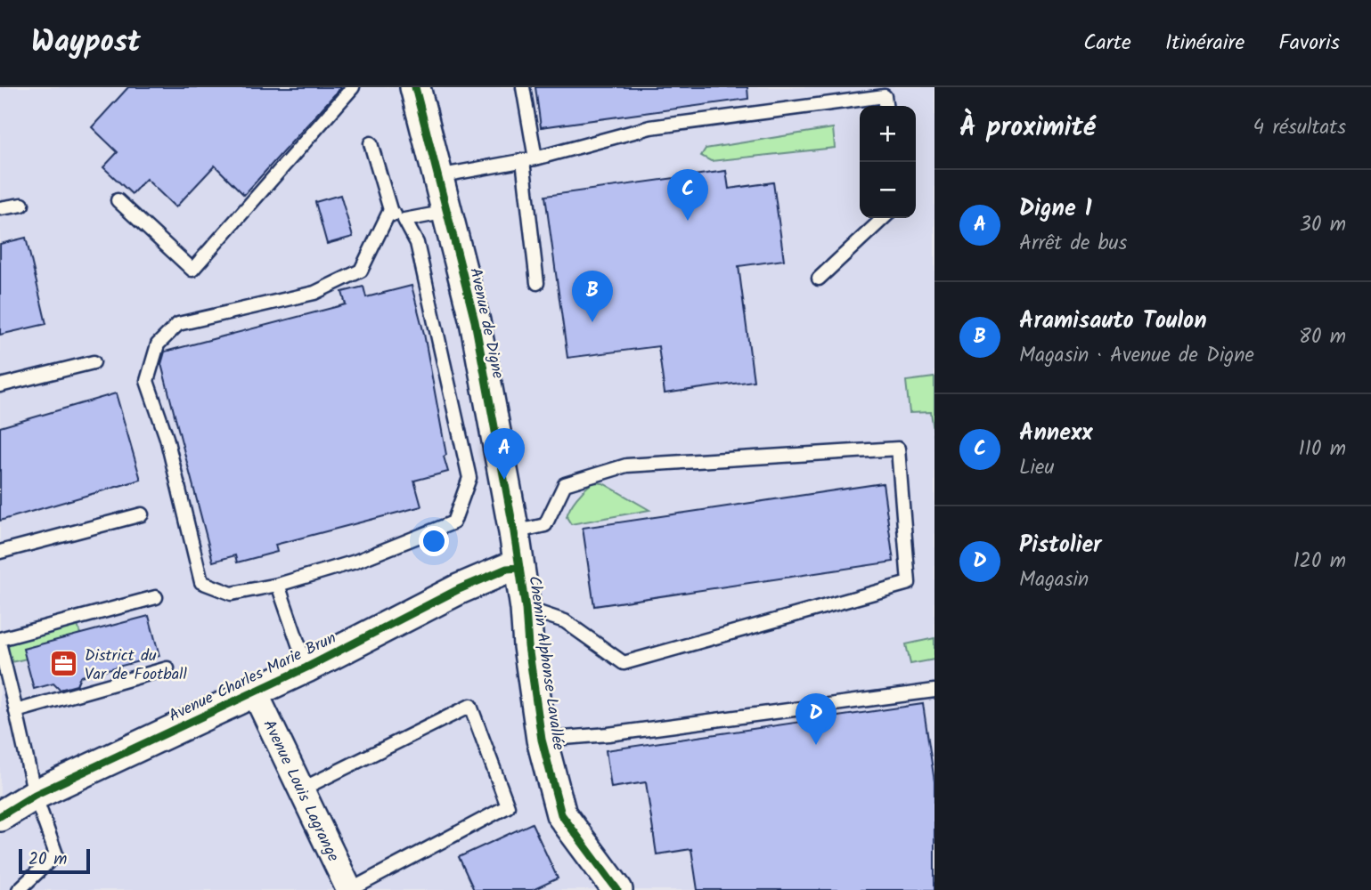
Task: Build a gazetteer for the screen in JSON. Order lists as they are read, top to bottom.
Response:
{
  "streets": {
    "street": [
      "Avenue de Digne",
      "Chemin Alphonse Lavallée",
      "Avenue Charles Marie Brun",
      "Avenue Louis Lagrange"
    ]
  },
  "crossings": [
    ["Avenue de Digne", "Chemin Alphonse Lavallée"],
    ["Avenue de Digne", "Avenue Charles Marie Brun"],
    ["Chemin Alphonse Lavallée", "Avenue Charles Marie Brun"],
    ["Avenue Charles Marie Brun", "Avenue Louis Lagrange"]
  ],
  "places": {
    "office": ["District du Var de Football"]
  },
  "scale_bar": "20 m",
  "page": {
    "header": "Waypost",
    "nav": ["Carte", "Itinéraire", "Favoris"],
    "heading": ["À proximité", "4 résultats"],
    "map_buttons": ["+", "−"],
    "list": [
      {
        "mark": "A",
        "name": "Digne 1",
        "note": "Arrêt de bus",
        "value": "30 m"
      },
      {
        "mark": "B",
        "name": "Aramisauto Toulon",
        "note": "Magasin · Avenue de Digne",
        "value": "80 m"
      },
      {
        "mark": "C",
        "name": "Annexx",
        "note": "Lieu",
        "value": "110 m"
      },
      {
        "mark": "D",
        "name": "Pistolier",
        "note": "Magasin",
        "value": "120 m"
      }
    ],
    "pins": [
      "C",
      "B",
      "A",
      "D"
    ],
    "scale": "20 m"
  }
}
